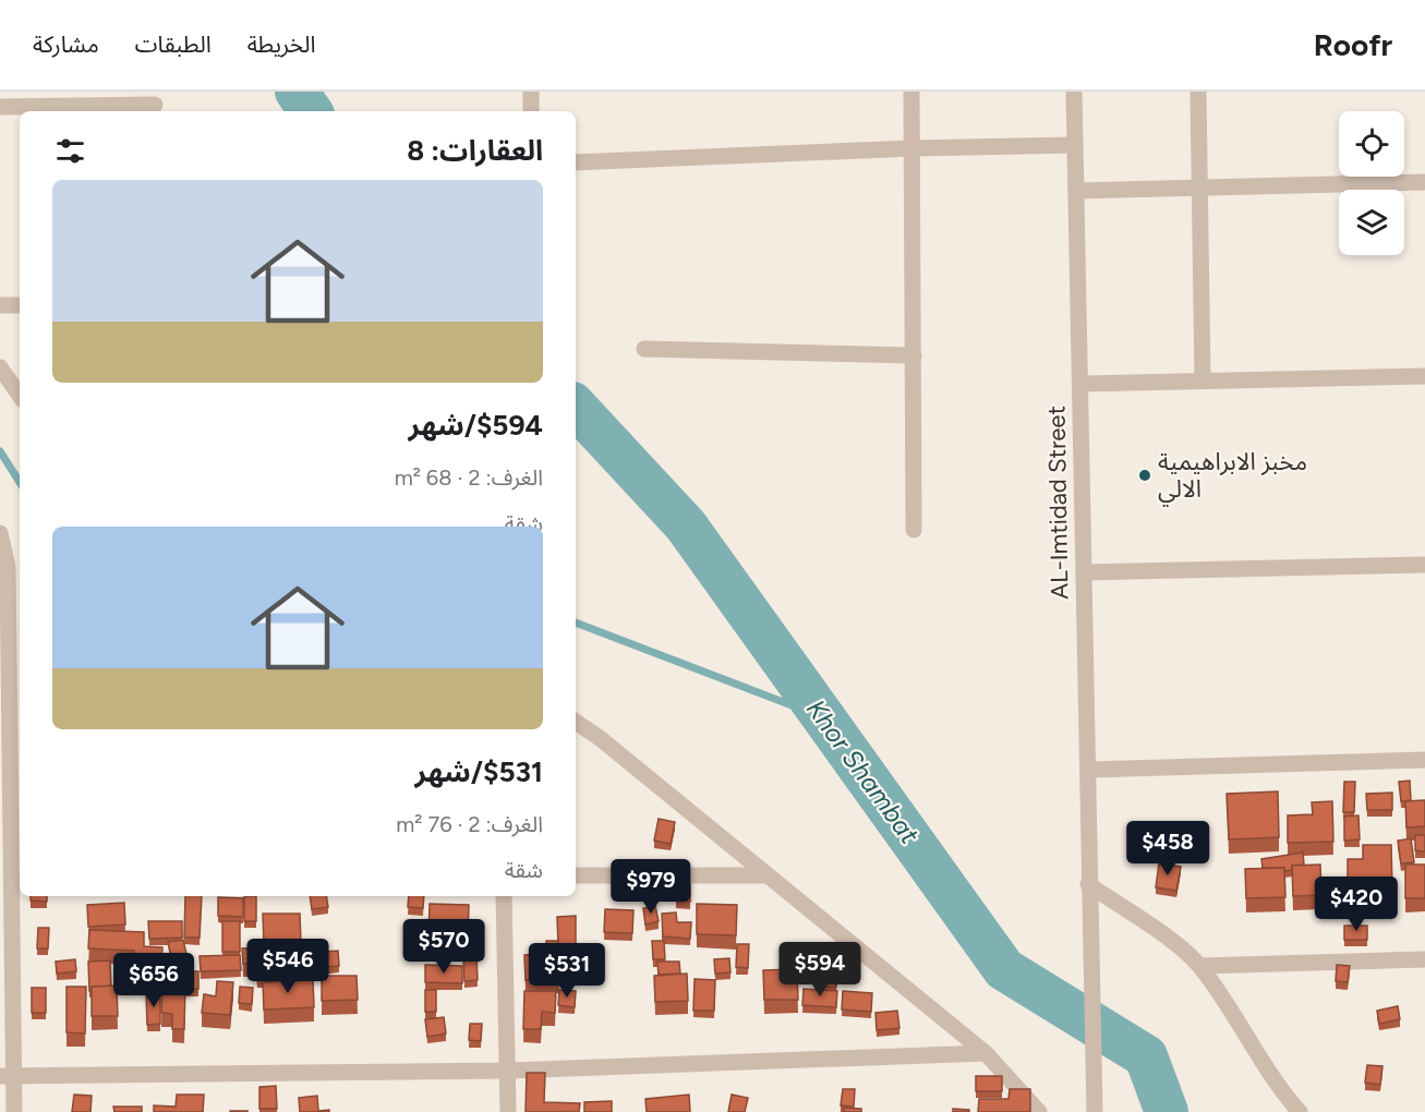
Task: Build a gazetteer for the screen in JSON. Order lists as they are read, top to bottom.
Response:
{
  "streets": {
    "street": ["AL-Imtidad Street"]
  },
  "water": ["Khor Shambat"],
  "places": ["مخبز الابراهيمية الالي"],
  "page": {
    "header": "Roofr",
    "nav": ["الخريطة", "الطبقات", "مشاركة"],
    "heading": "العقارات: 8",
    "list": [
      {
        "name": "$594/شهر",
        "note": "الغرف: 2 · 68 m² · شقة"
      },
      {
        "name": "$531/شهر",
        "note": "الغرف: 2 · 76 m² · شقة"
      }
    ],
    "price": [
      "$458",
      "$979",
      "$420",
      "$570",
      "$546",
      "$594",
      "$531",
      "$656"
    ]
  }
}
